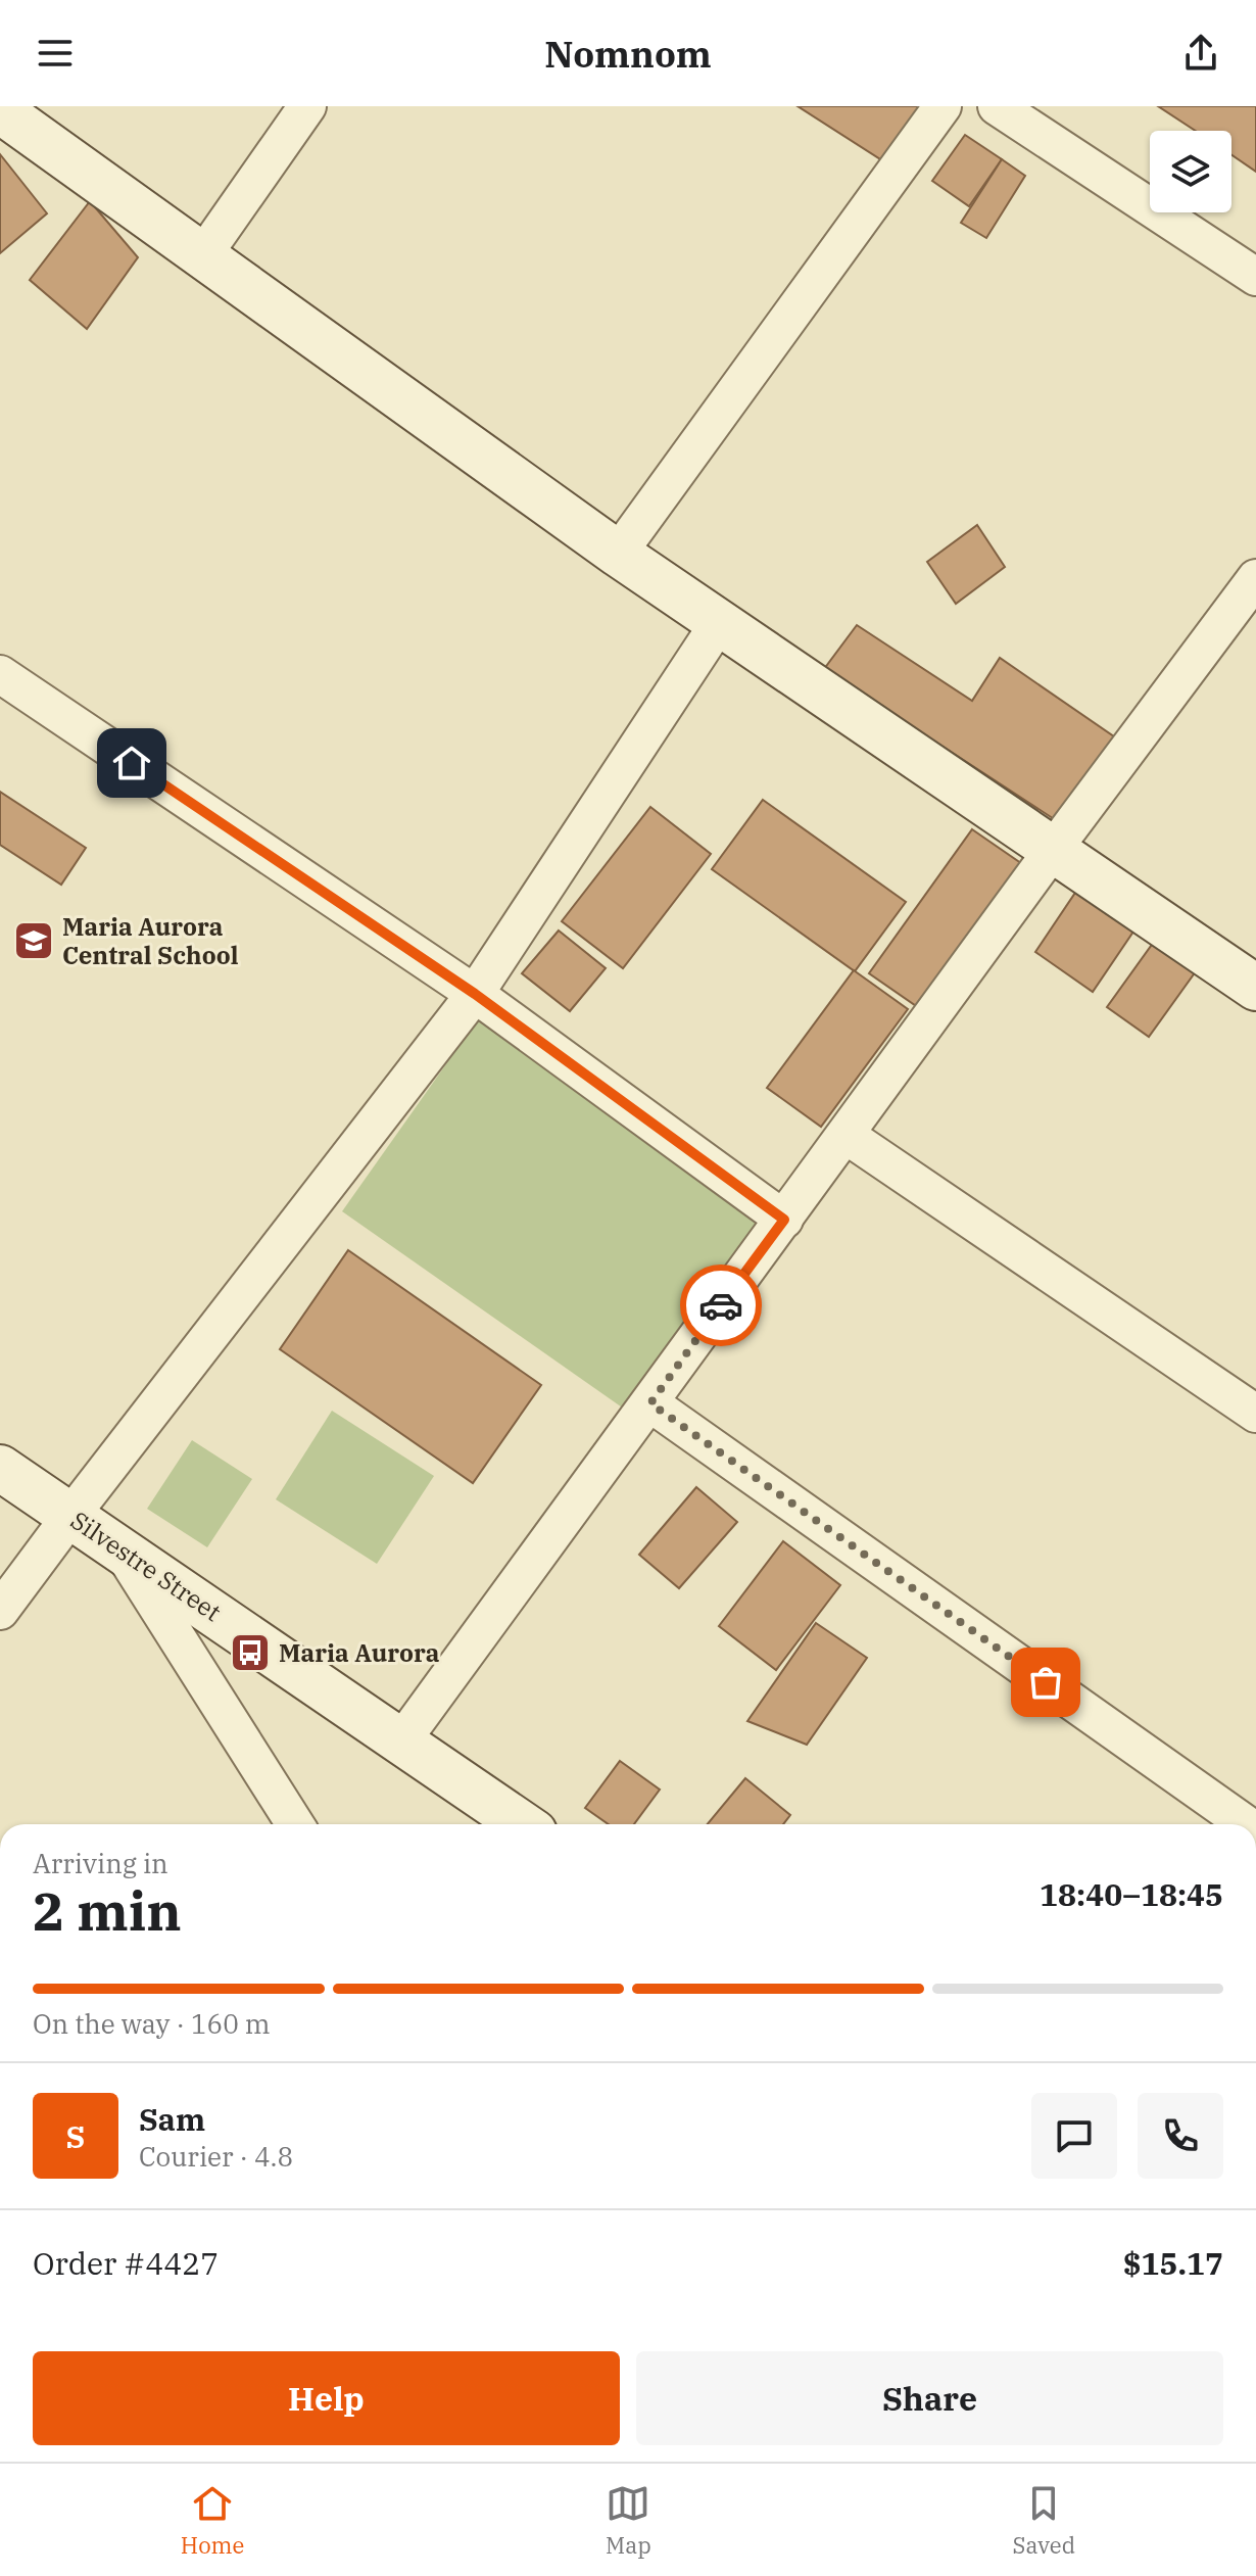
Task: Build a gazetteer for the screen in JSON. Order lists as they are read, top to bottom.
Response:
{
  "streets": {
    "street": ["Silvestre Street"]
  },
  "places": {
    "school or university": ["Maria Aurora Central School"],
    "bus stop": ["Maria Aurora"]
  },
  "page": {
    "header": "Nomnom",
    "heading": ["2 min", "Arriving in", "18:40–18:45"],
    "panel": [
      "Sam",
      "Courier · 4.8",
      "Order #4427",
      "$15.17"
    ],
    "bar": "On the way · 160 m",
    "round": "S",
    "buttons": ["Help", "Share"],
    "tabs": ["Home", "Map", "Saved"]
  }
}
